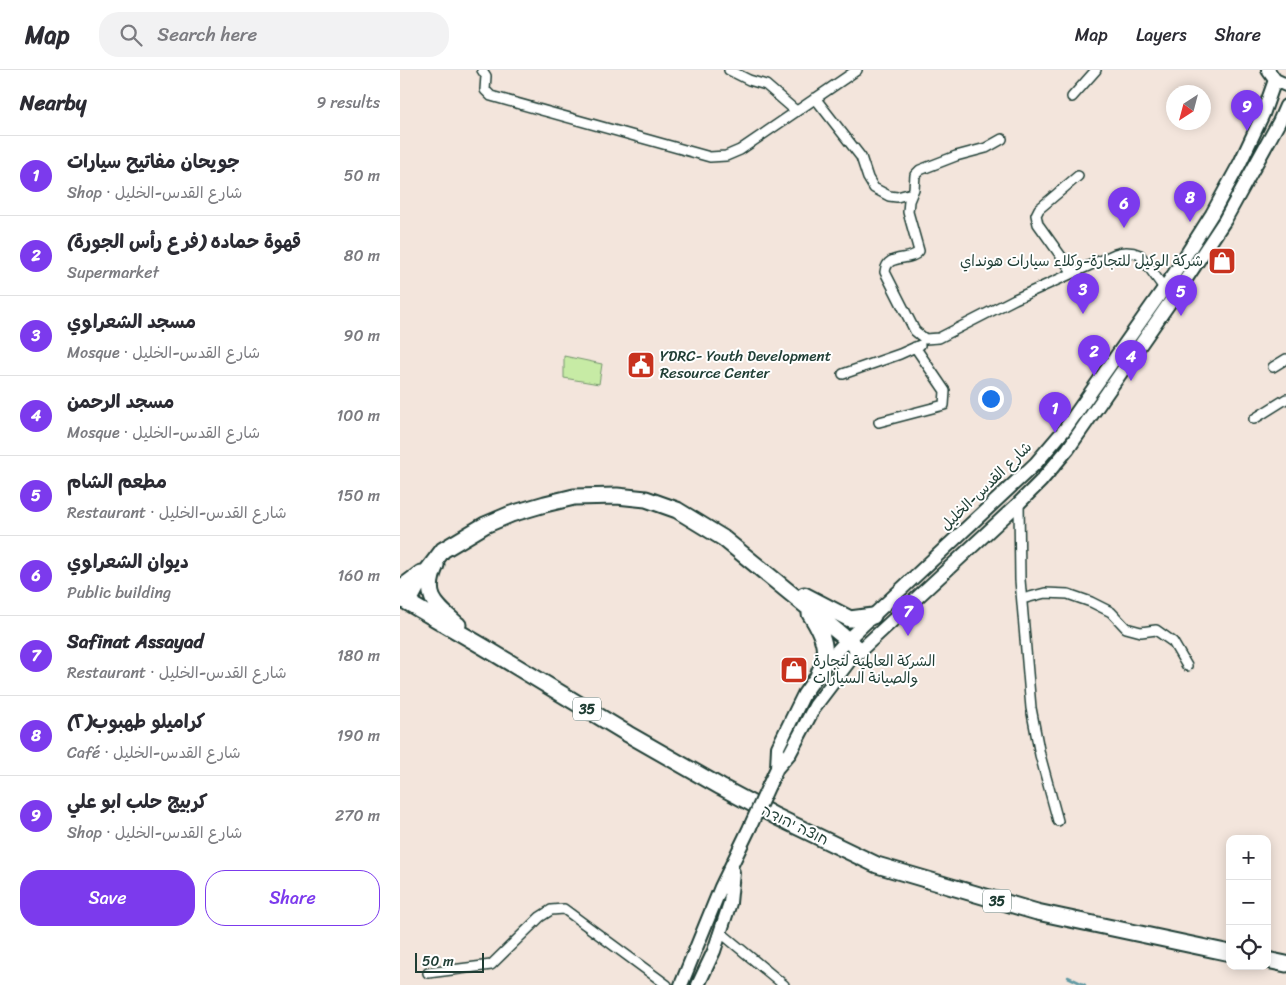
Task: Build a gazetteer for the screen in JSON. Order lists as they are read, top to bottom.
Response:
{
  "streets": {
    "highway": ["35", "חוצה יהודה"],
    "main road": ["شارع القدس-الخليل"]
  },
  "places": {
    "shop": ["شركة الوكيل للتجارة-وكلاء سيارات هونداي", "الشركة العالمية لتجارة والصيانة السيارات"],
    "public building": ["YDRC- Youth Development Resource Center"]
  },
  "scale_bar": "50 m",
  "north": "bottom left",
  "page": {
    "header": "Map",
    "search": "Search here",
    "nav": ["Map", "Layers", "Share"],
    "heading": ["Nearby", "9 results"],
    "pins": [
      "9",
      "8",
      "6",
      "3",
      "5",
      "2",
      "4",
      "1",
      "7"
    ],
    "list": [
      {
        "mark": "1",
        "name": "جويحان مفاتيح سيارات",
        "note": "Shop · شارع القدس-الخليل",
        "value": "50 m"
      },
      {
        "mark": "2",
        "name": "قهوة حماده (فرع رأس الجورة)",
        "note": "Supermarket",
        "value": "80 m"
      },
      {
        "mark": "3",
        "name": "مسجد الشعراوي",
        "note": "Mosque · شارع القدس-الخليل",
        "value": "90 m"
      },
      {
        "mark": "4",
        "name": "مسجد الرحمن",
        "note": "Mosque · شارع القدس-الخليل",
        "value": "100 m"
      },
      {
        "mark": "5",
        "name": "مطعم الشام",
        "note": "Restaurant · شارع القدس-الخليل",
        "value": "150 m"
      },
      {
        "mark": "6",
        "name": "ديوان الشعراوي",
        "note": "Public building",
        "value": "160 m"
      },
      {
        "mark": "7",
        "name": "Safinat Assayad",
        "note": "Restaurant · شارع القدس-الخليل",
        "value": "180 m"
      },
      {
        "mark": "8",
        "name": "كراميلو طهبوب(٢)",
        "note": "Café · شارع القدس-الخليل",
        "value": "190 m"
      },
      {
        "mark": "9",
        "name": "كربيج حلب ابو علي",
        "note": "Shop · شارع القدس-الخليل",
        "value": "270 m"
      }
    ],
    "map_buttons": ["+", "−"],
    "buttons": ["Save", "Share"],
    "scale": "50 m"
  }
}
